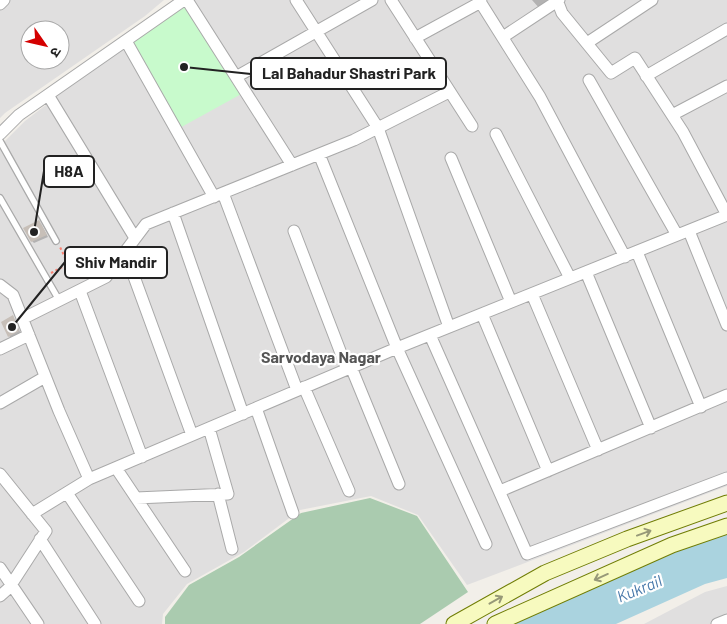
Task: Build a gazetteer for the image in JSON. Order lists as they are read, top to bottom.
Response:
{
  "districts": ["Sarvodaya Nagar"],
  "water": ["Kukrail"],
  "places": ["Lal Bahadur Shastri Park", "H8A", "Shiv Mandir"],
  "north": "bottom right"
}
